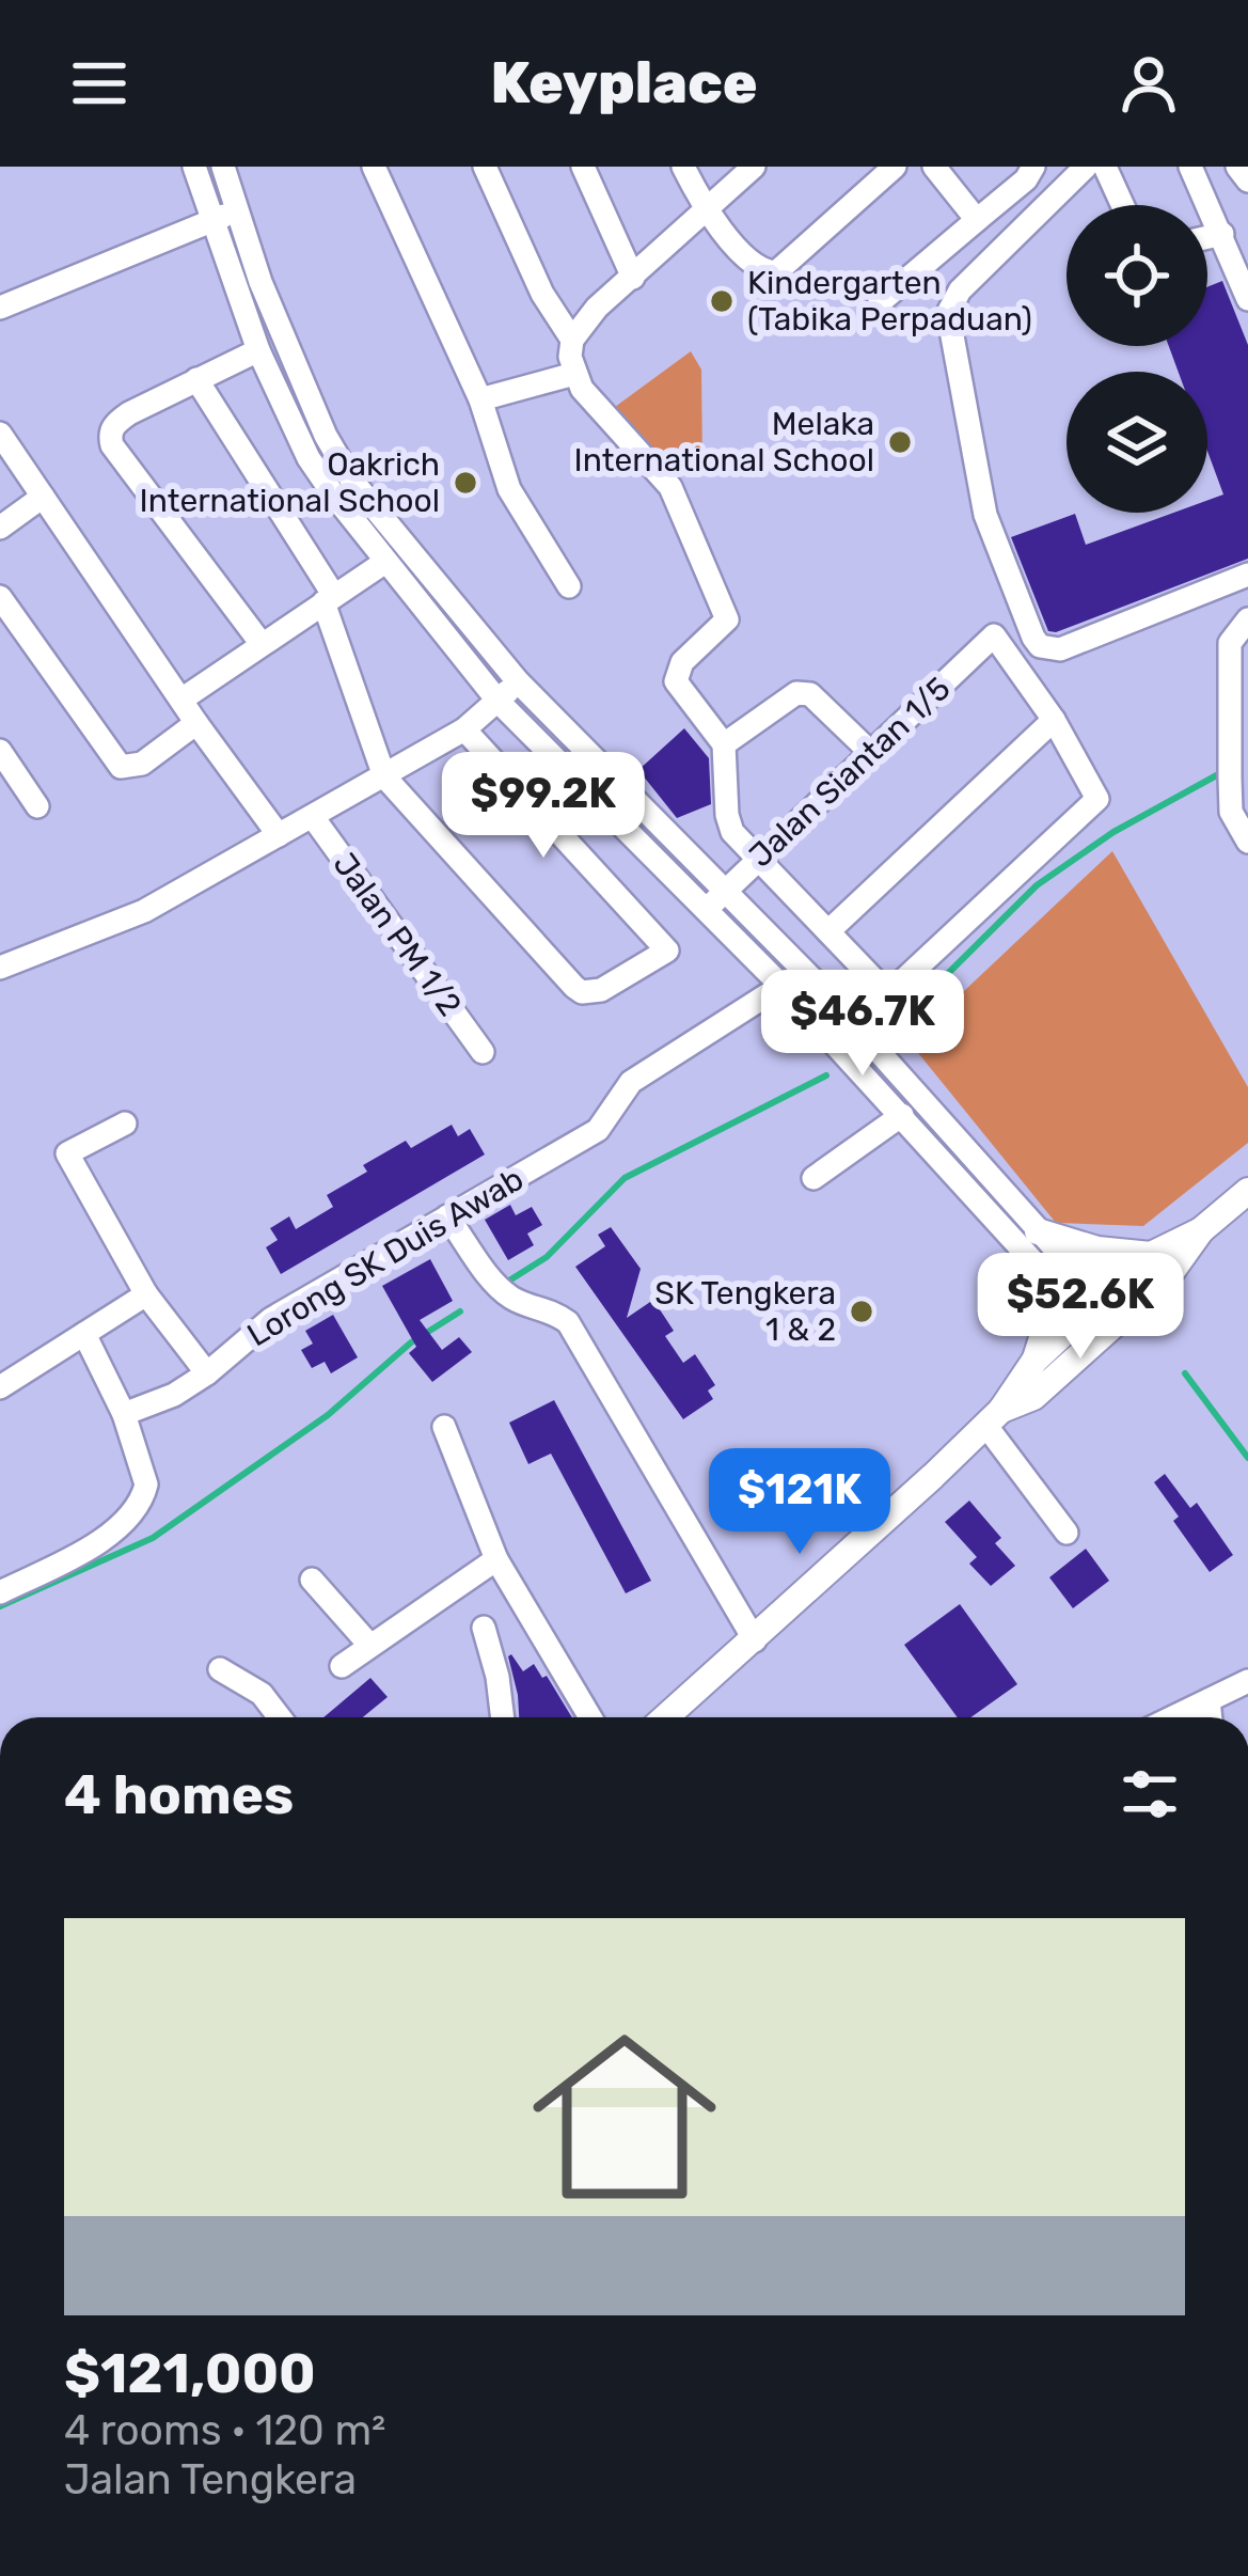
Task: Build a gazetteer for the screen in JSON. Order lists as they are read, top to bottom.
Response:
{
  "streets": {
    "street": ["Jalan Siantan 1/5", "Jalan PM 1/2", "Lorong SK Duis Awab"]
  },
  "places": [
    "Kindergarten (Tabika Perpaduan)",
    "Melaka International School",
    "Oakrich International School",
    "SK Tengkera 1 & 2"
  ],
  "page": {
    "header": "Keyplace",
    "price": [
      "$99.2K",
      "$46.7K",
      "$52.6K",
      "$121K"
    ],
    "heading": "4 homes",
    "list": [
      {
        "name": "$121,000",
        "note": "4 rooms · 120 m² · Jalan Tengkera"
      }
    ]
  }
}
